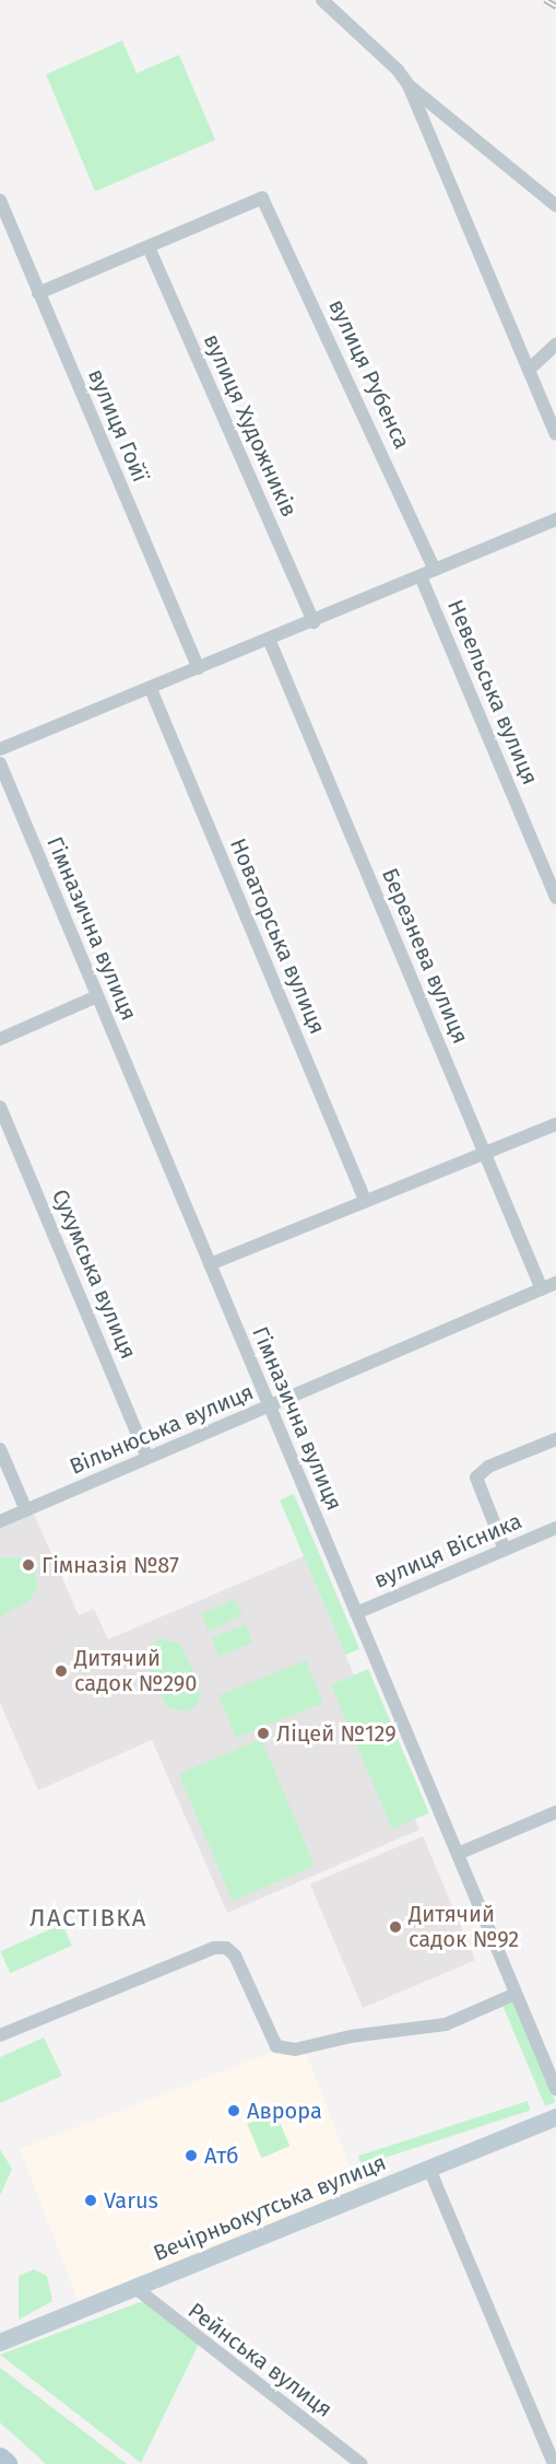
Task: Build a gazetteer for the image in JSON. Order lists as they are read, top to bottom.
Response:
{
  "streets": {
    "street": [
      "вулиця Рубенса",
      "вулиця Гойї",
      "вулиця Художників",
      "Невельська вулиця",
      "Гімназична вулиця",
      "Новаторська вулиця",
      "Березнева вулиця",
      "Сухумська вулиця",
      "Вільнюська вулиця",
      "вулиця Вісника",
      "Вечірньокутська вулиця",
      "Рейнська вулиця"
    ]
  },
  "crossings": [
    ["вулиця Рубенса", "вулиця Художників"],
    ["Гімназична вулиця", "Вільнюська вулиця"],
    ["Гімназична вулиця", "вулиця Вісника"],
    ["Березнева вулиця", "Вільнюська вулиця"],
    ["Сухумська вулиця", "Вільнюська вулиця"],
    ["Вечірньокутська вулиця", "Рейнська вулиця"]
  ],
  "districts": ["ЛАСТІВКА"],
  "places": [
    "Гімназія №87",
    "Дитячий садок №290",
    "Ліцей №129",
    "Дитячий садок №92",
    "Аврора",
    "Атб",
    "Varus"
  ]
}
